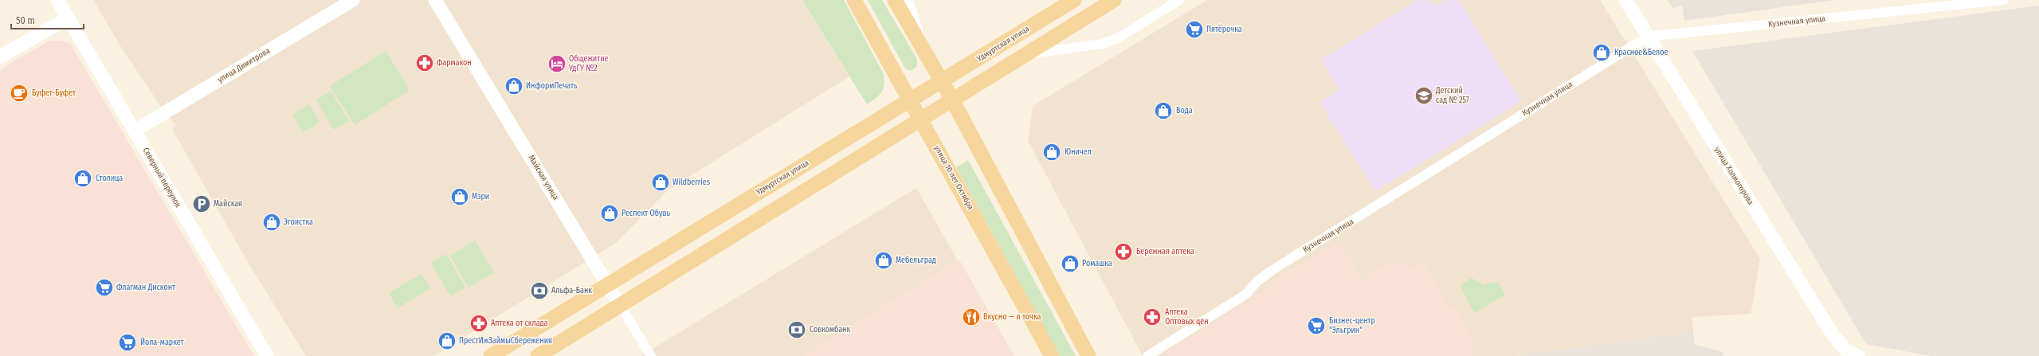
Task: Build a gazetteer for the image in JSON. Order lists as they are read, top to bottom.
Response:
{
  "streets": {
    "main road": ["Удмуртская улица", "улица 10 лет Октября"],
    "street": [
      "Кузнечная улица",
      "улица Димитрова",
      "улица Холмогорова",
      "Северный переулок",
      "Майская улица"
    ]
  },
  "crossings": [
    ["Кузнечная улица", "улица Холмогорова"],
    ["Удмуртская улица", "Майская улица"],
    ["Удмуртская улица", "улица 10 лет Октября"],
    ["улица Димитрова", "Северный переулок"]
  ],
  "places": {
    "supermarket": [
      "Пятёрочка",
      "Флагман Дисконт",
      "Бизнес-центр \"Эльгрин\"",
      "Йола-маркет"
    ],
    "shop": [
      "Красное&Белое",
      "ИнформПечать",
      "Вода",
      "Юничел",
      "Столица",
      "Wildberries",
      "Мэри",
      "Респект Обувь",
      "Эгоистка",
      "Мебельград",
      "Ромашка",
      "ПрестИжЗаймыСбережения"
    ],
    "pharmacy": [
      "Фармакон",
      "Бережная аптека",
      "Аптека Оптовых цен",
      "Аптека от склада"
    ],
    "hotel": ["Общежитие УдГУ №2"],
    "cafe": ["Буфет-Буфет"],
    "school or university": ["Детский сад № 257"],
    "parking": ["Майская"],
    "bank": ["Альфа-Банк", "Совкомбанк"],
    "restaurant": ["Вкусно — и точка"]
  },
  "scale_bar": "50 m"
}
